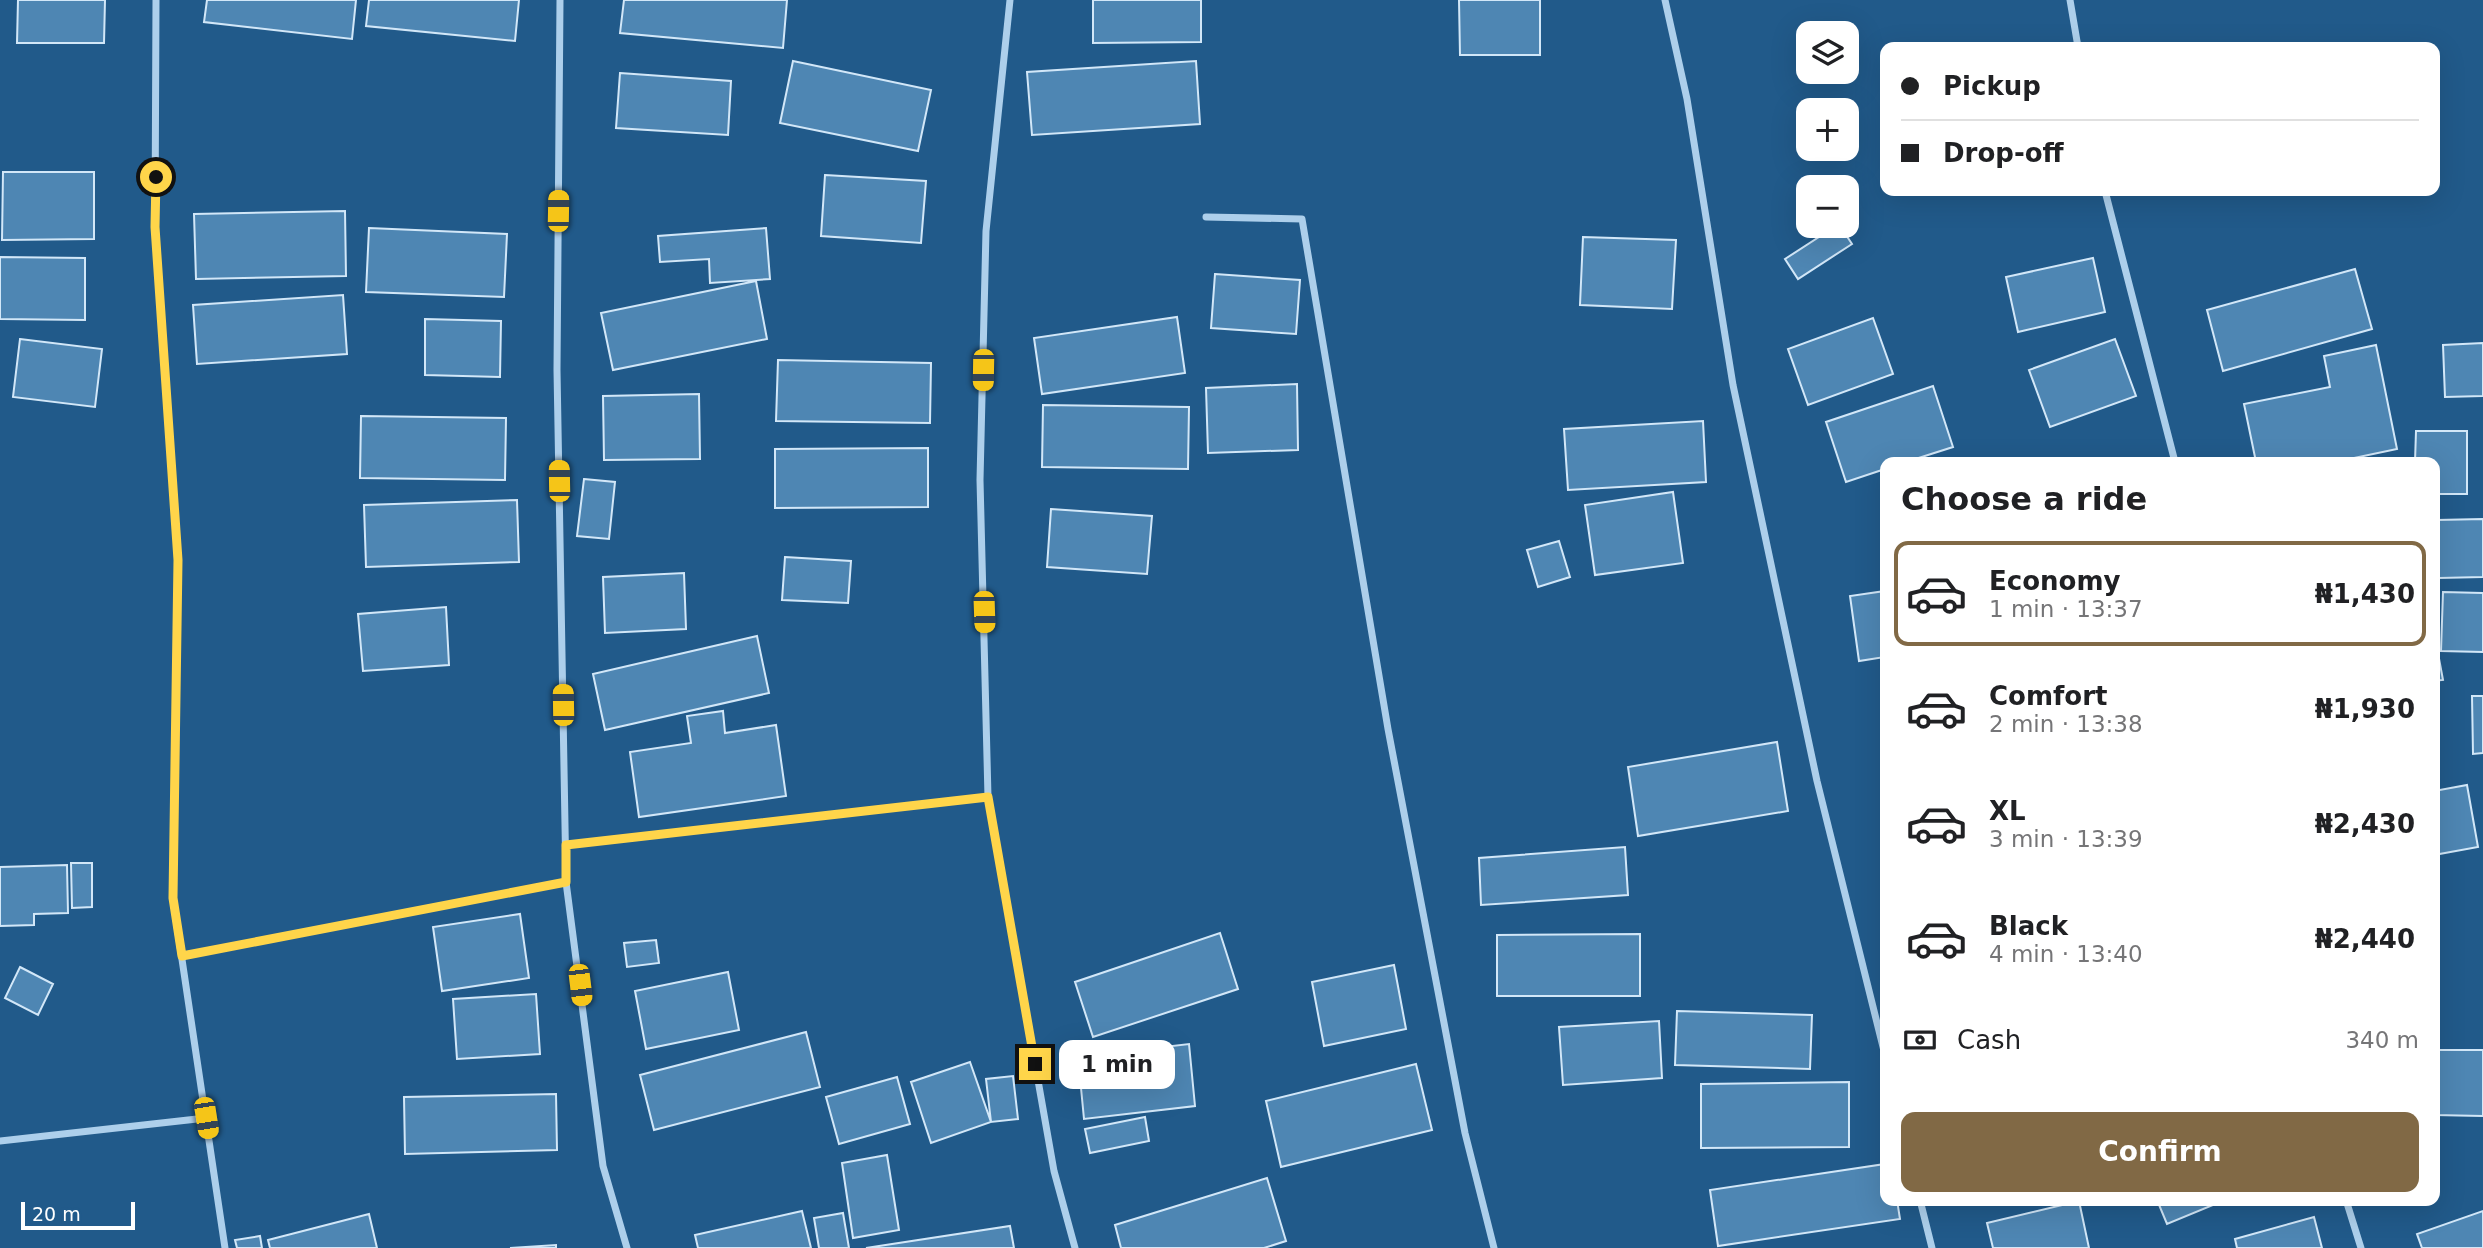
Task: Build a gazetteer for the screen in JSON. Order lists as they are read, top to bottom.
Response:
{
  "scale_bar": "20 m",
  "page": {
    "map_buttons": ["+", "−"],
    "banner": ["Pickup", "Drop-off"],
    "heading": "Choose a ride",
    "list": [
      {
        "name": "Economy",
        "note": "1 min · 13:37",
        "value": "₦1,430"
      },
      {
        "name": "Comfort",
        "note": "2 min · 13:38",
        "value": "₦1,930"
      },
      {
        "name": "XL",
        "note": "3 min · 13:39",
        "value": "₦2,430"
      },
      {
        "name": "Black",
        "note": "4 min · 13:40",
        "value": "₦2,440"
      }
    ],
    "pay": ["Cash", "340 m"],
    "bubble": "1 min",
    "buttons": "Confirm",
    "scale": "20 m"
  }
}
